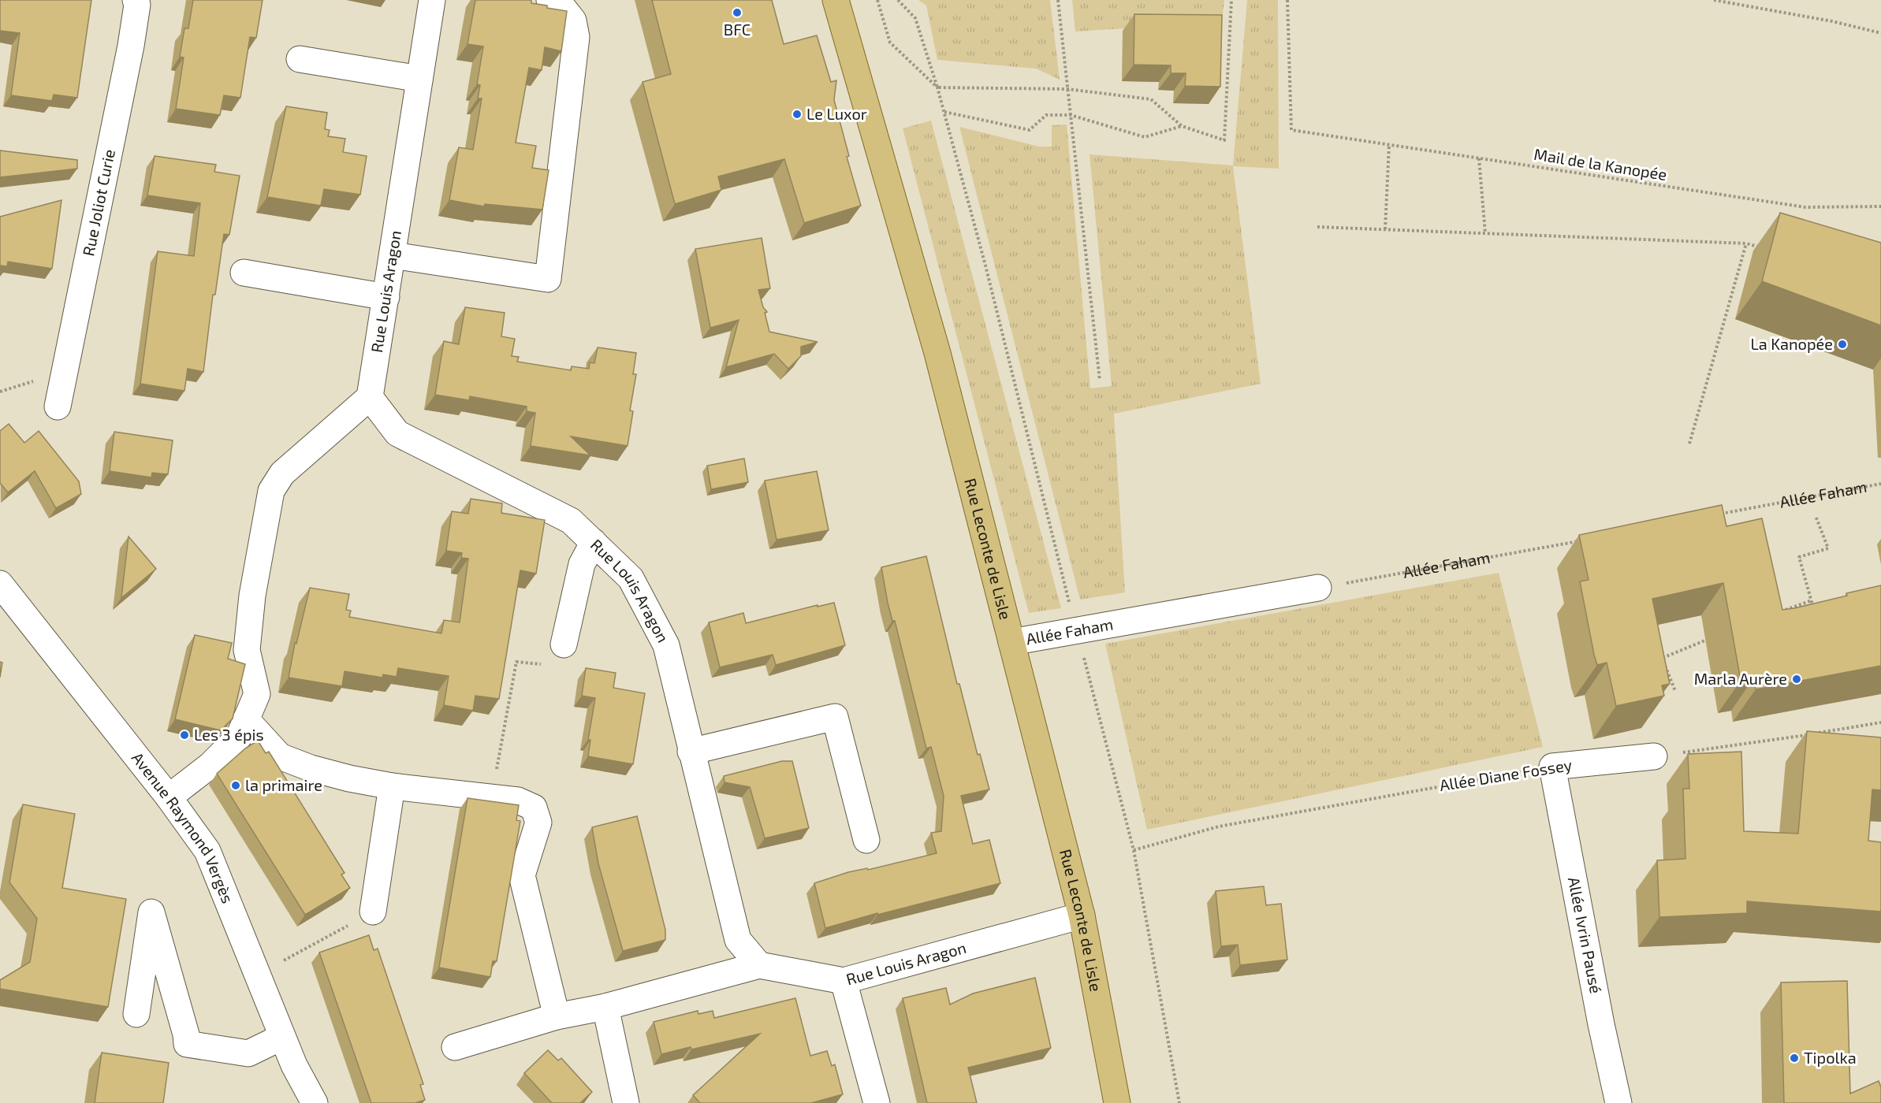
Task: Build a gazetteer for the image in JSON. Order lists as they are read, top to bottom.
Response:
{
  "streets": {
    "main road": ["Rue Leconte de Lisle"],
    "street": [
      "Rue Joliot Curie",
      "Rue Louis Aragon",
      "Allée Faham",
      "Allée Diane Fossey",
      "Avenue Raymond Vergès",
      "Allée Ivrin Pausé"
    ],
    "path": ["Mail de la Kanopée"]
  },
  "crossings": [
    ["Rue Louis Aragon", "Rue Leconte de Lisle"],
    ["Allée Faham", "Rue Leconte de Lisle"],
    ["Allée Diane Fossey", "Allée Ivrin Pausé"]
  ],
  "places": [
    "BFC",
    "Le Luxor",
    "La Kanopée",
    "Marla Aurère",
    "Les 3 épis",
    "la primaire",
    "Tipolka"
  ]
}
